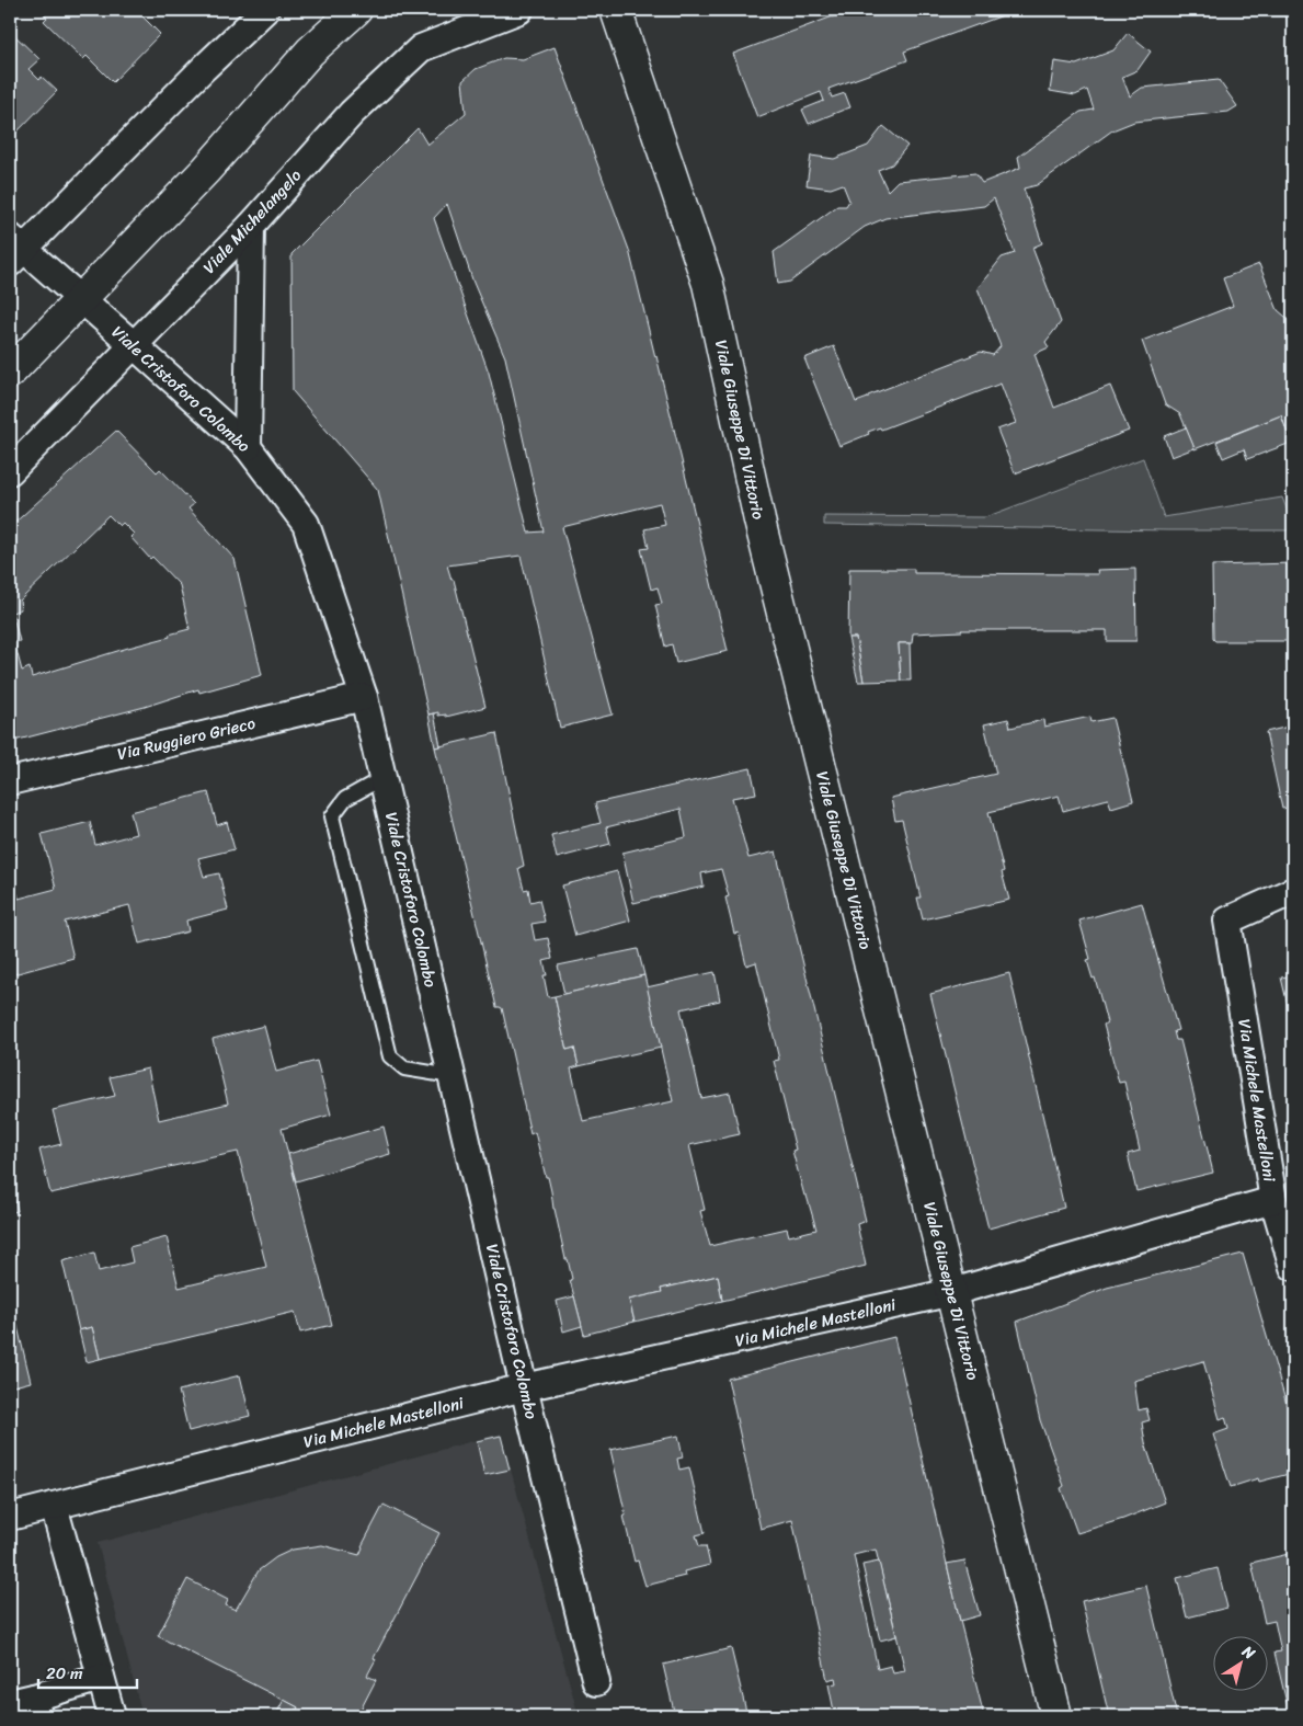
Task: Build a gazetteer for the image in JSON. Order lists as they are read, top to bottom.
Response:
{
  "streets": {
    "street": [
      "Viale Michelangelo",
      "Viale Cristoforo Colombo",
      "Viale Giuseppe Di Vittorio",
      "Via Ruggiero Grieco",
      "Via Michele Mastelloni"
    ]
  },
  "crossings": [
    ["Viale Michelangelo", "Viale Cristoforo Colombo"],
    ["Viale Cristoforo Colombo", "Via Ruggiero Grieco"],
    ["Viale Cristoforo Colombo", "Via Michele Mastelloni"],
    ["Viale Giuseppe Di Vittorio", "Via Michele Mastelloni"]
  ],
  "scale_bar": "20 m",
  "north": "top right"
}
